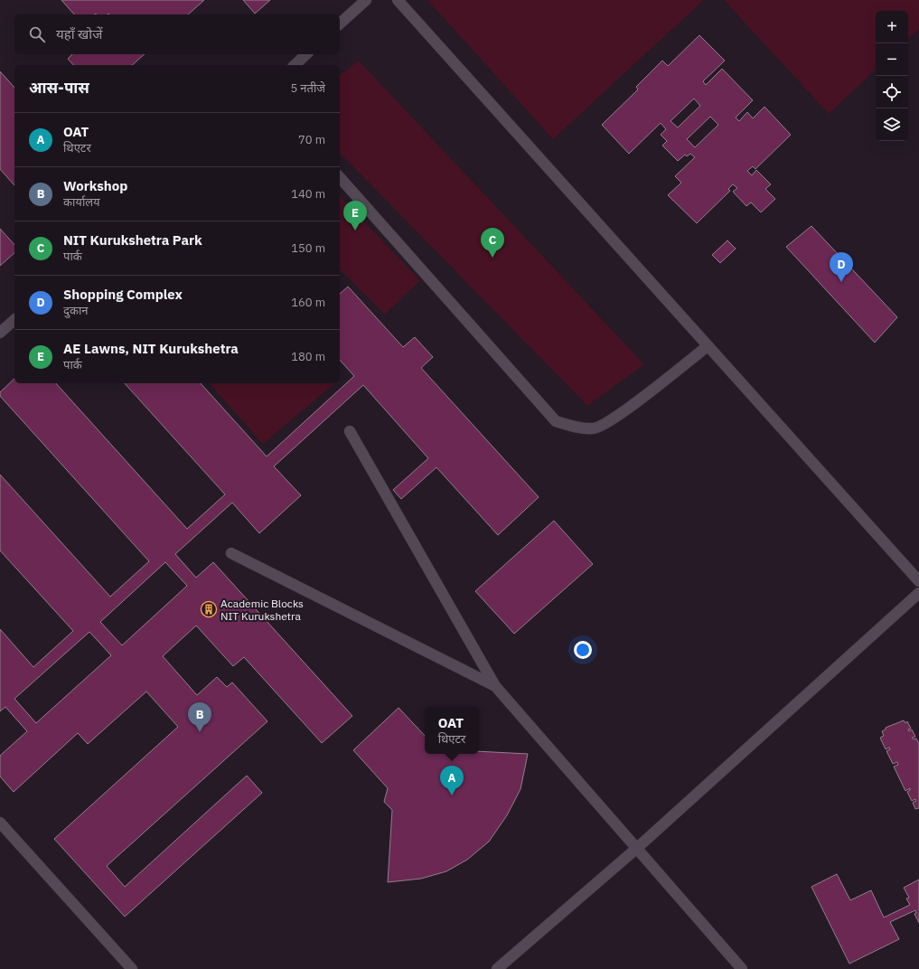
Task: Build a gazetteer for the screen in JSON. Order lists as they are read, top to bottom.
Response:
{
  "places": {
    "building": ["Academic Blocks NIT Kurukshetra"]
  },
  "page": {
    "map_buttons": ["+", "−"],
    "search": "यहाँ खोजें",
    "heading": ["आस-पास", "5 नतीजे"],
    "list": [
      {
        "mark": "A",
        "name": "OAT",
        "note": "थिएटर",
        "value": "70 m"
      },
      {
        "mark": "B",
        "name": "Workshop",
        "note": "कार्यालय",
        "value": "140 m"
      },
      {
        "mark": "C",
        "name": "NIT Kurukshetra Park",
        "note": "पार्क",
        "value": "150 m"
      },
      {
        "mark": "D",
        "name": "Shopping Complex",
        "note": "दुकान",
        "value": "160 m"
      },
      {
        "mark": "E",
        "name": "AE Lawns, NIT Kurukshetra",
        "note": "पार्क",
        "value": "180 m"
      }
    ],
    "pins": [
      "E",
      "C",
      "D",
      "B",
      "A"
    ],
    "popup": ["OAT", "थिएटर"]
  }
}
